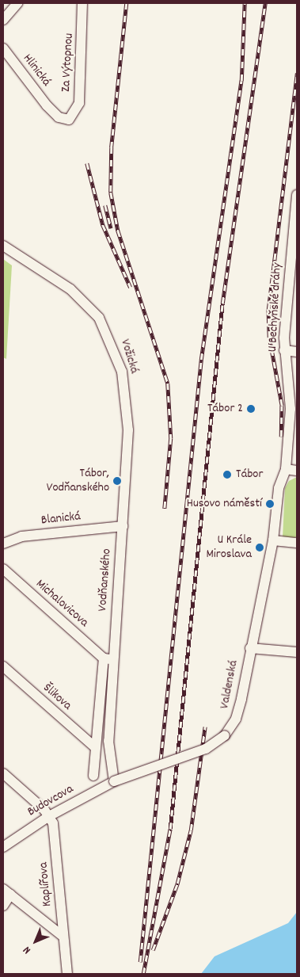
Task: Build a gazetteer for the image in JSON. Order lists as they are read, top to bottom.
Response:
{
  "streets": {
    "street": [
      "Za Výtopnou",
      "Hlinická",
      "U Bechyňské dráhy",
      "Vožická",
      "Blanická",
      "Vodňanského",
      "Michalovicova",
      "Valdenská",
      "Šlikova",
      "Budovcova",
      "Kaplířova"
    ]
  },
  "crossings": [
    ["Za Výtopnou", "Hlinická"],
    ["Vožická", "Blanická"],
    ["Vožická", "Vodňanského"],
    ["Blanická", "Vodňanského"],
    ["Vodňanského", "Michalovicova"],
    ["Vodňanského", "Valdenská"],
    ["Vodňanského", "Šlikova"],
    ["Vodňanského", "Budovcova"],
    ["Valdenská", "Budovcova"],
    ["Budovcova", "Kaplířova"]
  ],
  "places": [
    "Tábor 2",
    "Tábor",
    "Tábor, Vodňanského",
    "Husovo náměstí",
    "U Krále Miroslava"
  ],
  "north": "bottom left"
}
